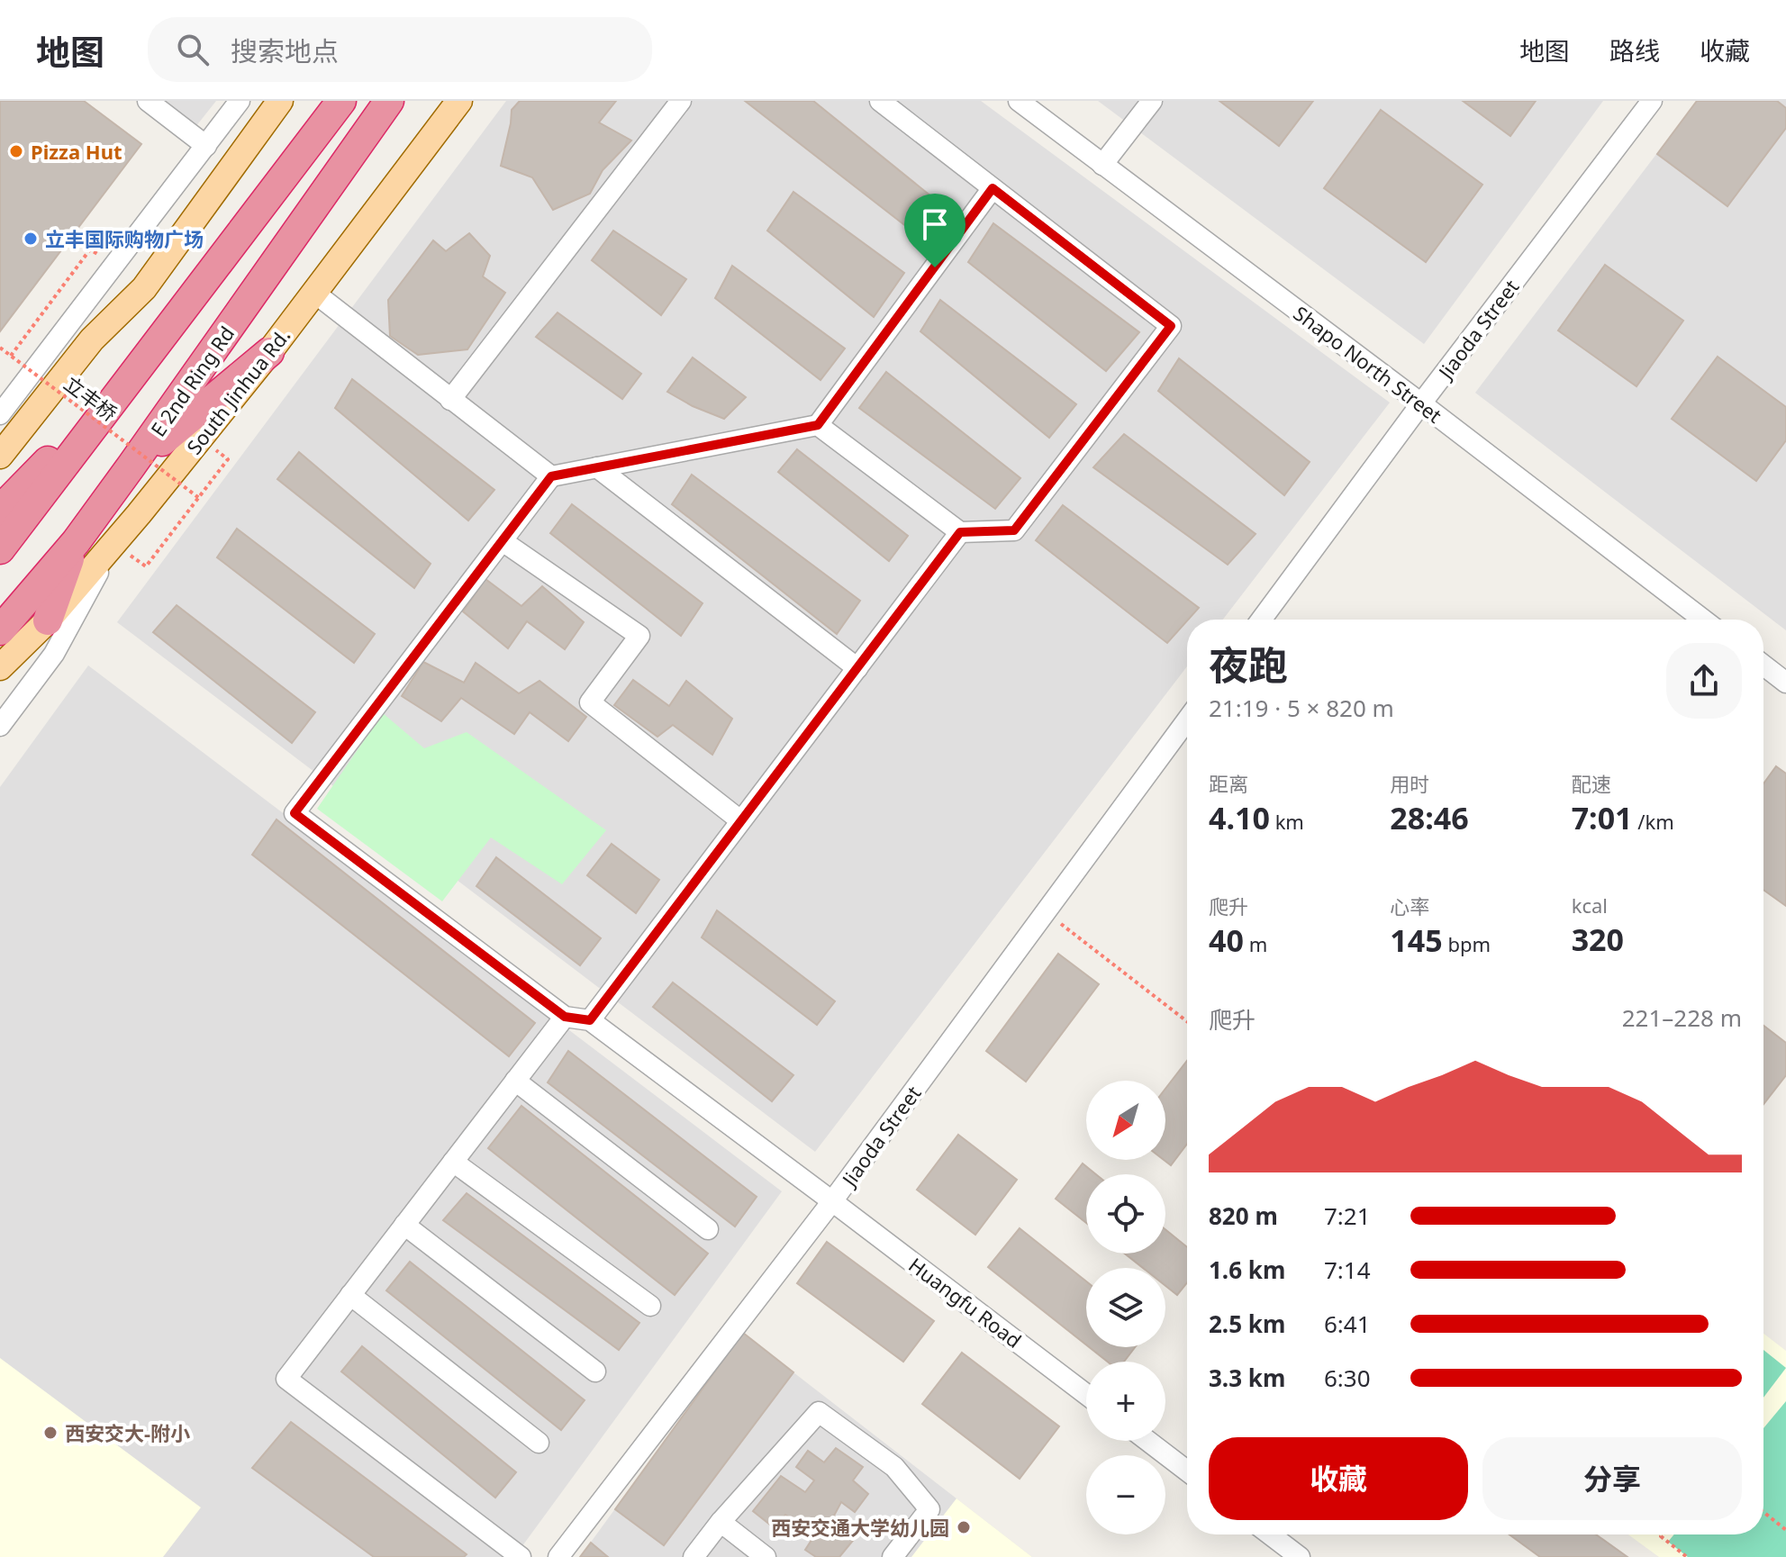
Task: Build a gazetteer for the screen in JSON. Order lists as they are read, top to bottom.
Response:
{
  "streets": {
    "highway": ["E 2nd Ring Rd"],
    "main road": ["South Jinhua Rd."],
    "street": ["Jiaoda Street", "Shapo North Street", "Huangfu Road"],
    "path": ["立丰桥"]
  },
  "crossings": [
    ["Jiaoda Street", "Shapo North Street"],
    ["Jiaoda Street", "Huangfu Road"]
  ],
  "places": [
    "Pizza Hut",
    "立丰国际购物广场",
    "西安交大-附小",
    "西安交通大学幼儿园"
  ],
  "north": "bottom left",
  "page": {
    "header": "地图",
    "search": "搜索地点",
    "nav": ["地图", "路线", "收藏"],
    "heading": ["夜跑", "21:19 · 5 × 820 m"],
    "stats": [
      ["距离", "4.10 km"],
      ["用时", "28:46"],
      ["配速", "7:01 /km"],
      ["爬升", "40 m"],
      ["心率", "145 bpm"],
      ["kcal", "320"]
    ],
    "chart": ["爬升", "221–228 m"],
    "map_buttons": ["+", "−"],
    "list": [
      {
        "name": "820 m",
        "note": "7:21"
      },
      {
        "name": "1.6 km",
        "note": "7:14"
      },
      {
        "name": "2.5 km",
        "note": "6:41"
      },
      {
        "name": "3.3 km",
        "note": "6:30"
      }
    ],
    "buttons": ["收藏", "分享"]
  }
}
